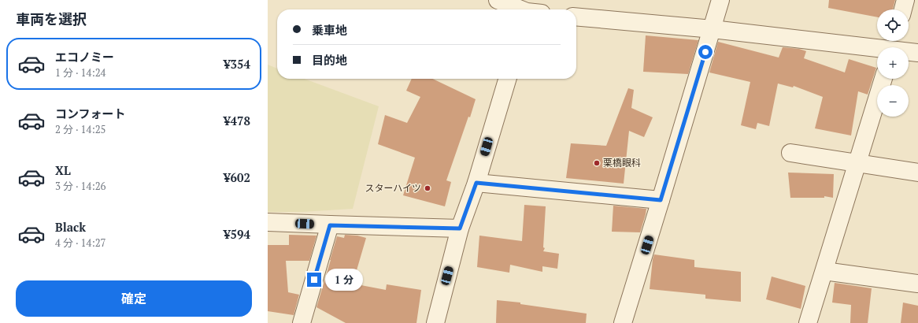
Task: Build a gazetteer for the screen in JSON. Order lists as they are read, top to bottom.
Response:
{
  "places": ["栗橋眼科", "スターハイツ"],
  "page": {
    "heading": "車両を選択",
    "map_buttons": ["+", "−"],
    "banner": ["乗車地", "目的地"],
    "list": [
      {
        "name": "エコノミー",
        "note": "1 分 · 14:24",
        "value": "¥354"
      },
      {
        "name": "コンフォート",
        "note": "2 分 · 14:25",
        "value": "¥478"
      },
      {
        "name": "XL",
        "note": "3 分 · 14:26",
        "value": "¥602"
      },
      {
        "name": "Black",
        "note": "4 分 · 14:27",
        "value": "¥594"
      }
    ],
    "bubble": "1 分",
    "buttons": "確定"
  }
}
